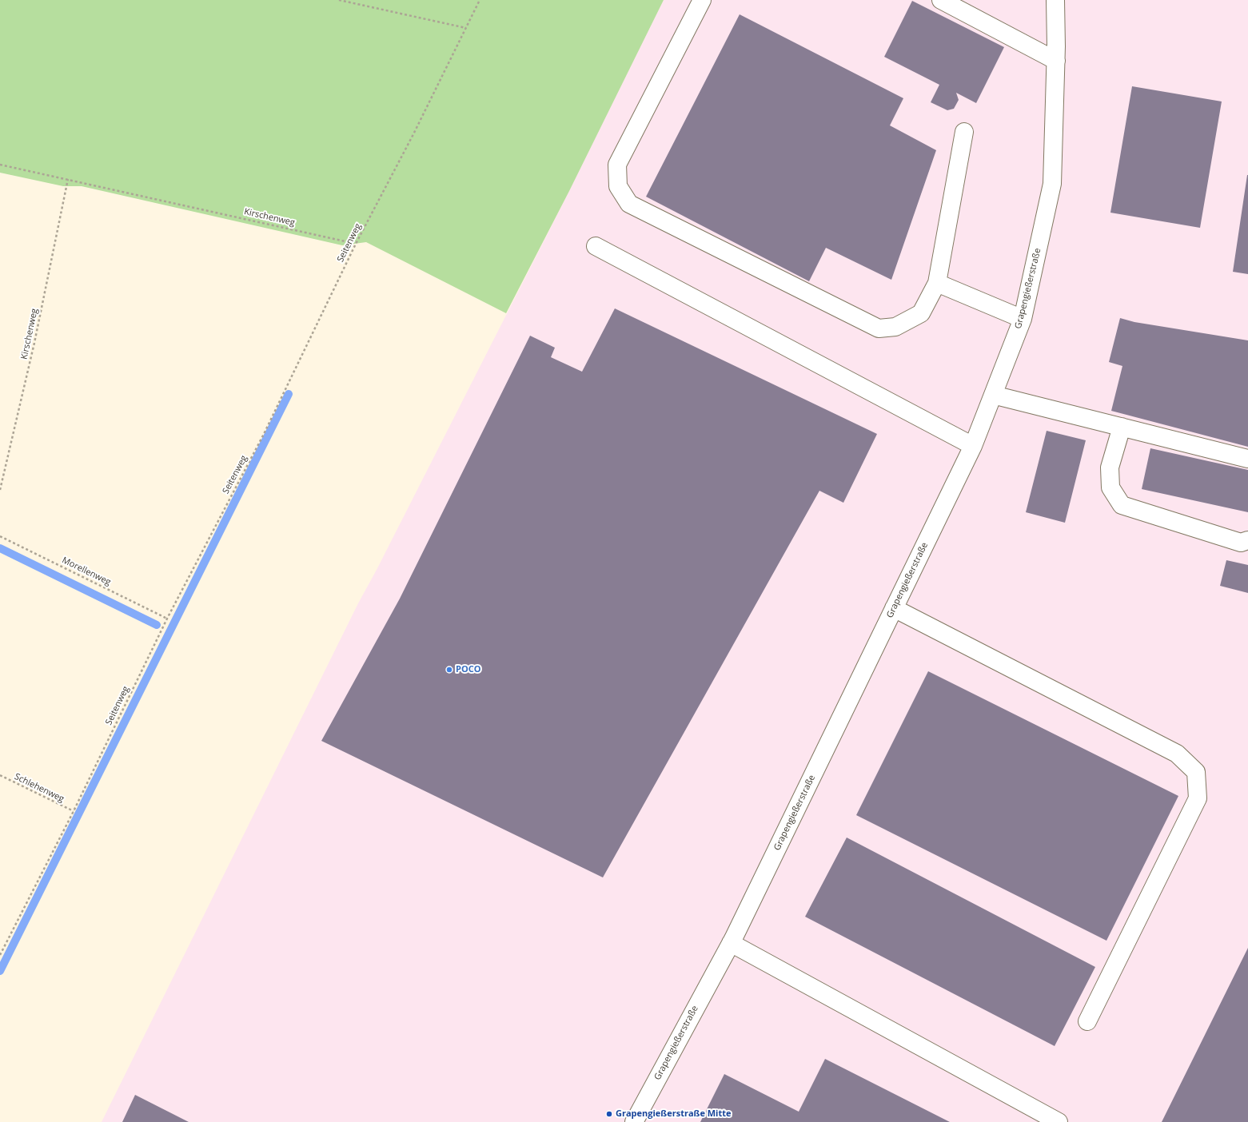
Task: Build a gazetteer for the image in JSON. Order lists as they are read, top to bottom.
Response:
{
  "streets": {
    "street": ["Grapengießerstraße"],
    "path": [
      "Kirschenweg",
      "Seitenweg",
      "Morellenweg",
      "Schlehenweg"
    ]
  },
  "crossings": [
    ["Kirschenweg", "Seitenweg"],
    ["Seitenweg", "Morellenweg"],
    ["Seitenweg", "Schlehenweg"]
  ],
  "places": ["POCO", "Grapengießerstraße Mitte"]
}
